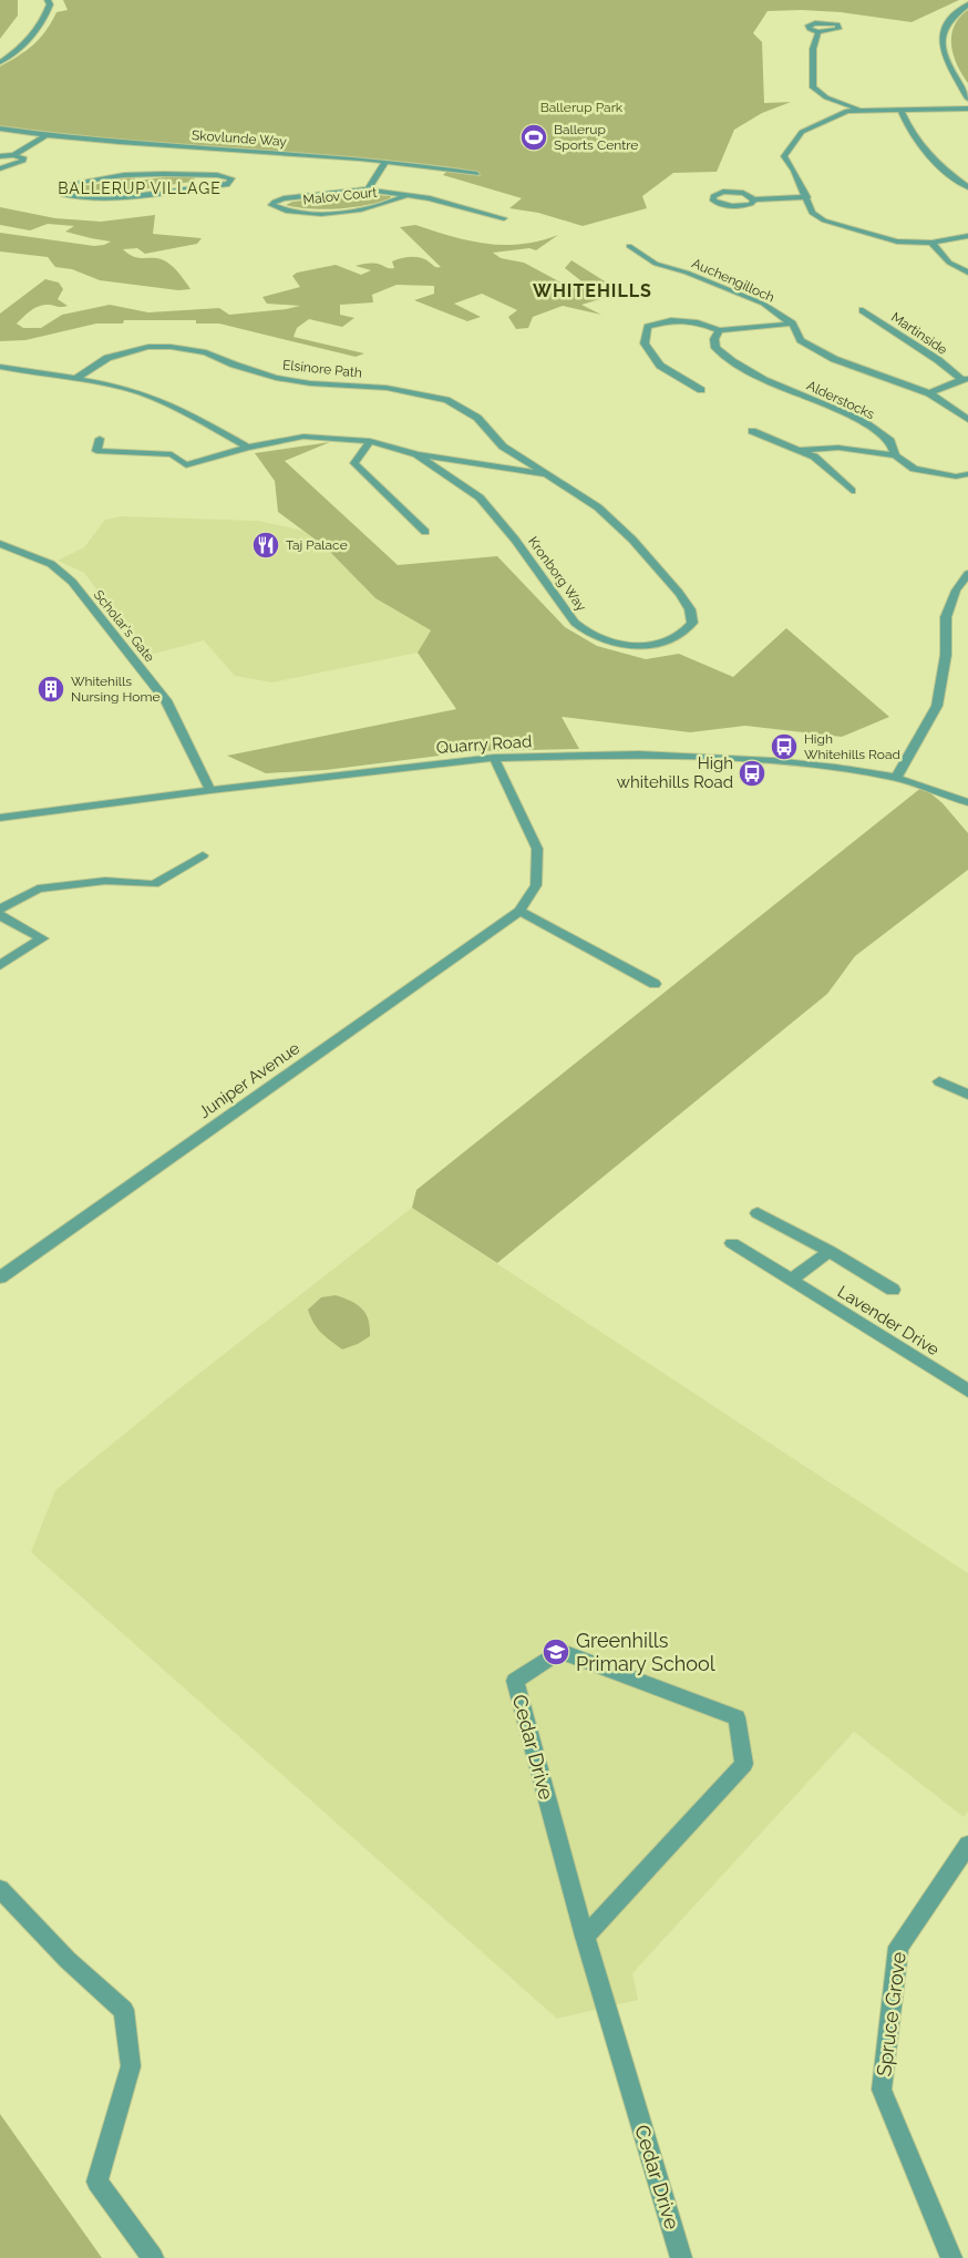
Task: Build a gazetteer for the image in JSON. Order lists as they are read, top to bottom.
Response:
{
  "streets": {
    "street": [
      "Skovlunde Way",
      "Malov Court",
      "Auchengilloch",
      "Martinside",
      "Elsinore Path",
      "Alderstocks",
      "Kronborg Way",
      "Scholar's Gate",
      "Quarry Road",
      "Juniper Avenue",
      "Lavender Drive",
      "Cedar Drive",
      "Spruce Grove"
    ]
  },
  "crossings": [
    ["Skovlunde Way", "Malov Court"],
    ["Elsinore Path", "Kronborg Way"],
    ["Scholar's Gate", "Quarry Road"],
    ["Quarry Road", "Juniper Avenue"]
  ],
  "districts": ["BALLERUP VILLAGE", "WHITEHILLS"],
  "parks": ["Ballerup Park"],
  "places": {
    "sports": ["Ballerup Sports Centre"],
    "restaurant": ["Taj Palace"],
    "building": ["Whitehills Nursing Home"],
    "bus stop": ["High Whitehills Road", "High whitehills Road"],
    "school or university": ["Greenhills Primary School"]
  }
}
